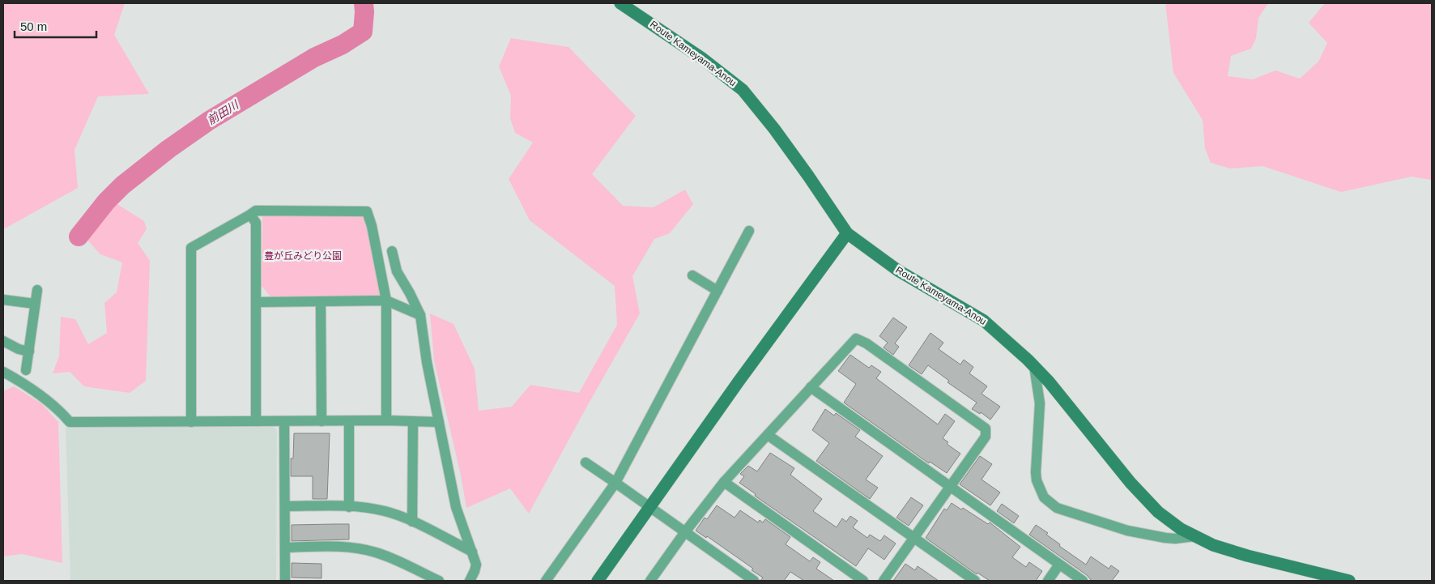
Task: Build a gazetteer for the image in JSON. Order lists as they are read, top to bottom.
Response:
{
  "streets": {
    "main road": ["Route Kameyama-Anou"]
  },
  "water": ["前田川"],
  "parks": ["豊が丘みどり公園"],
  "scale_bar": "50 m"
}
